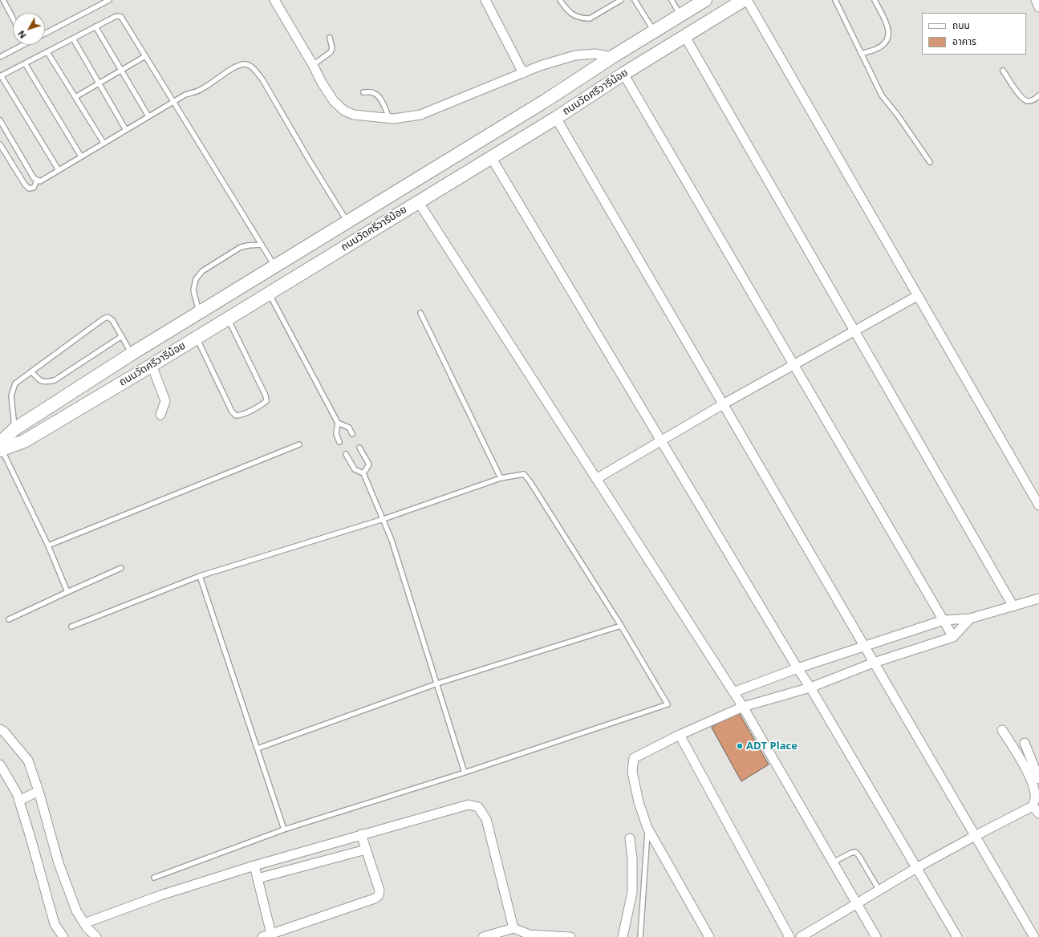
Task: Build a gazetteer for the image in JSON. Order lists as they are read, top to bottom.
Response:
{
  "streets": {
    "main road": ["ถนนวัดศรีวารีน้อย"]
  },
  "places": ["ADT Place"],
  "legend": ["ถนน", "อาคาร"],
  "north": "bottom left"
}
